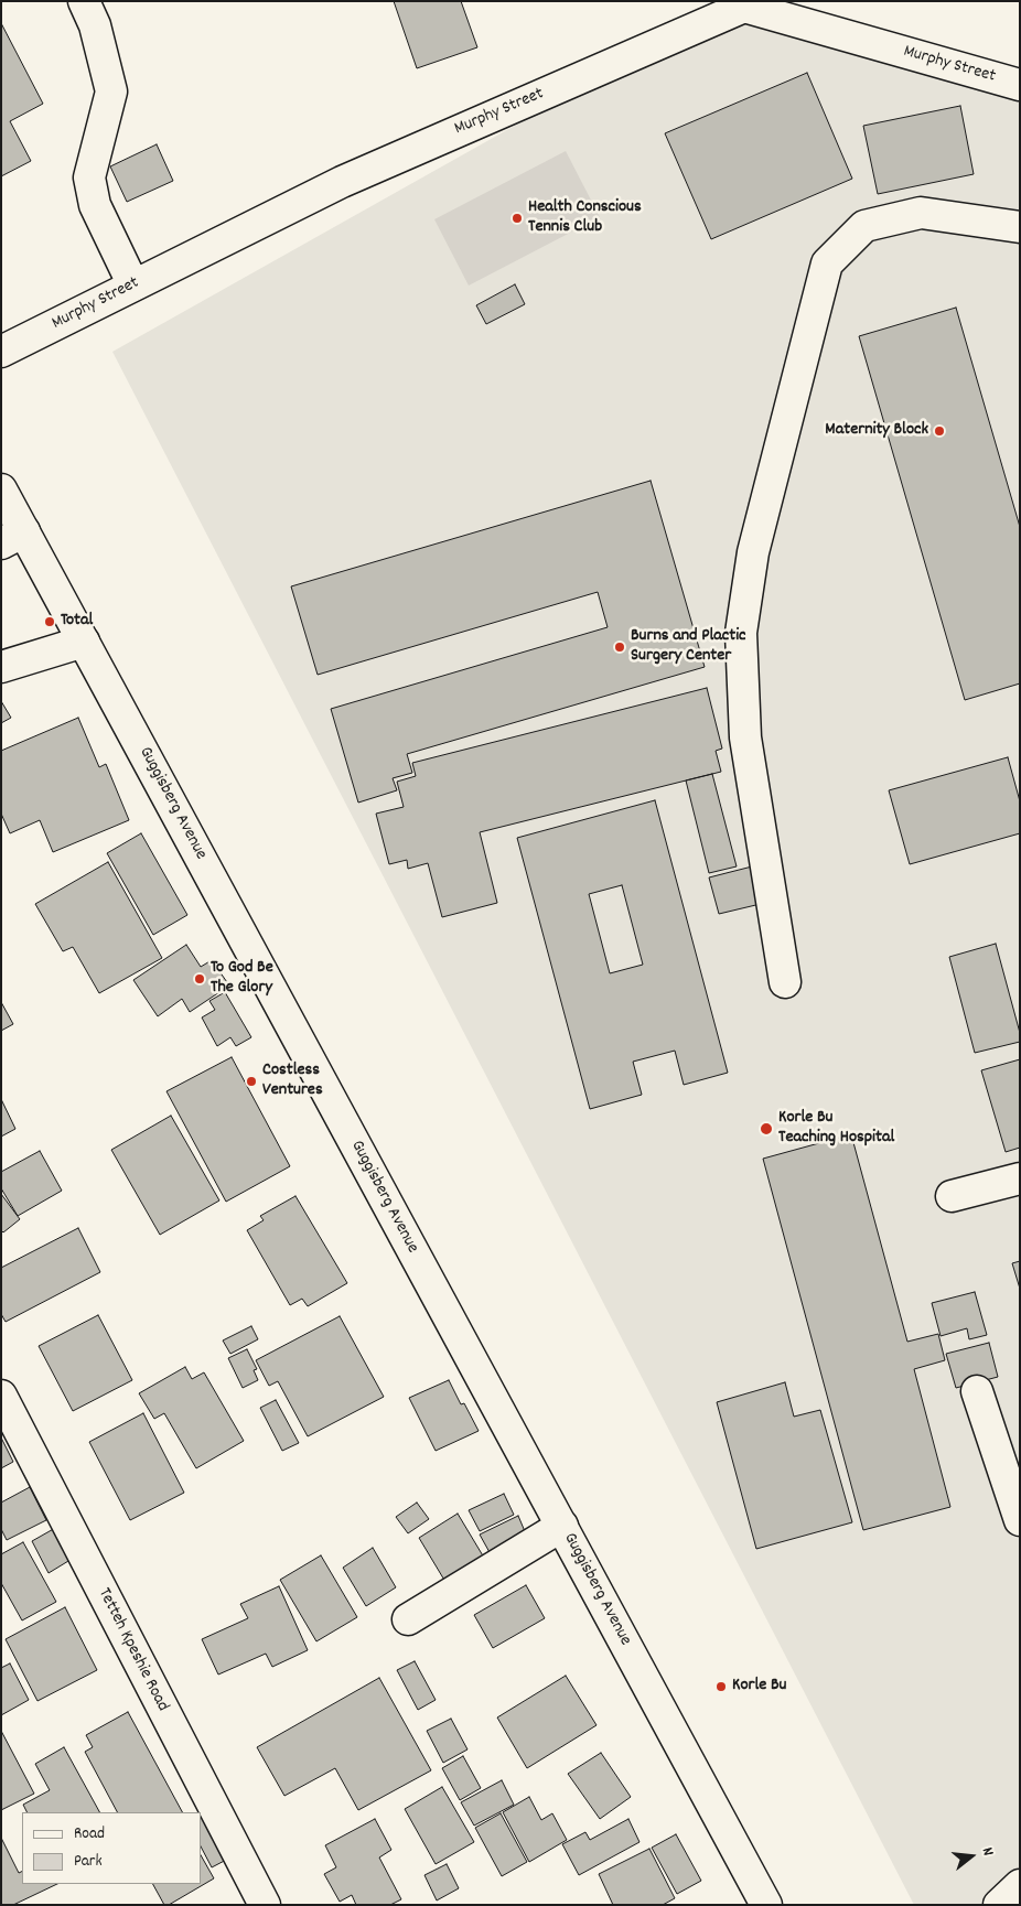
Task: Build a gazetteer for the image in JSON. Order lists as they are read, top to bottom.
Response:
{
  "streets": {
    "street": ["Murphy Street", "Guggisberg Avenue", "Tetteh Kpeshie Road"]
  },
  "places": [
    "Health Conscious Tennis Club",
    "Maternity Block",
    "Total",
    "Burns and Plactic Surgery Center",
    "To God Be The Glory",
    "Costless Ventures",
    "Korle Bu Teaching Hospital",
    "Korle Bu"
  ],
  "legend": ["Road", "Park"],
  "north": "right"
}
